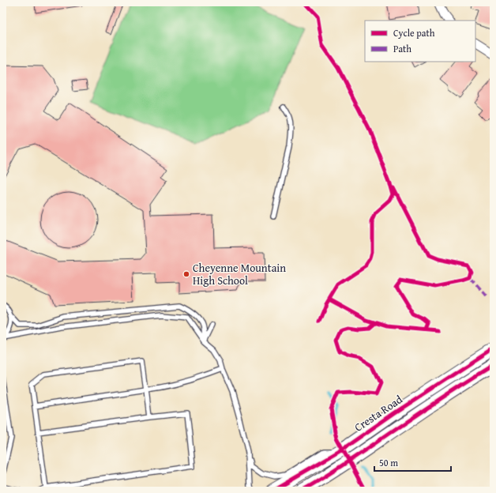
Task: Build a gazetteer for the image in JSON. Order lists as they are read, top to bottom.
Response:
{
  "streets": {
    "main road": ["Cresta Road"]
  },
  "places": ["Cheyenne Mountain High School"],
  "legend": ["Cycle path", "Path"],
  "scale_bar": "50 m"
}
